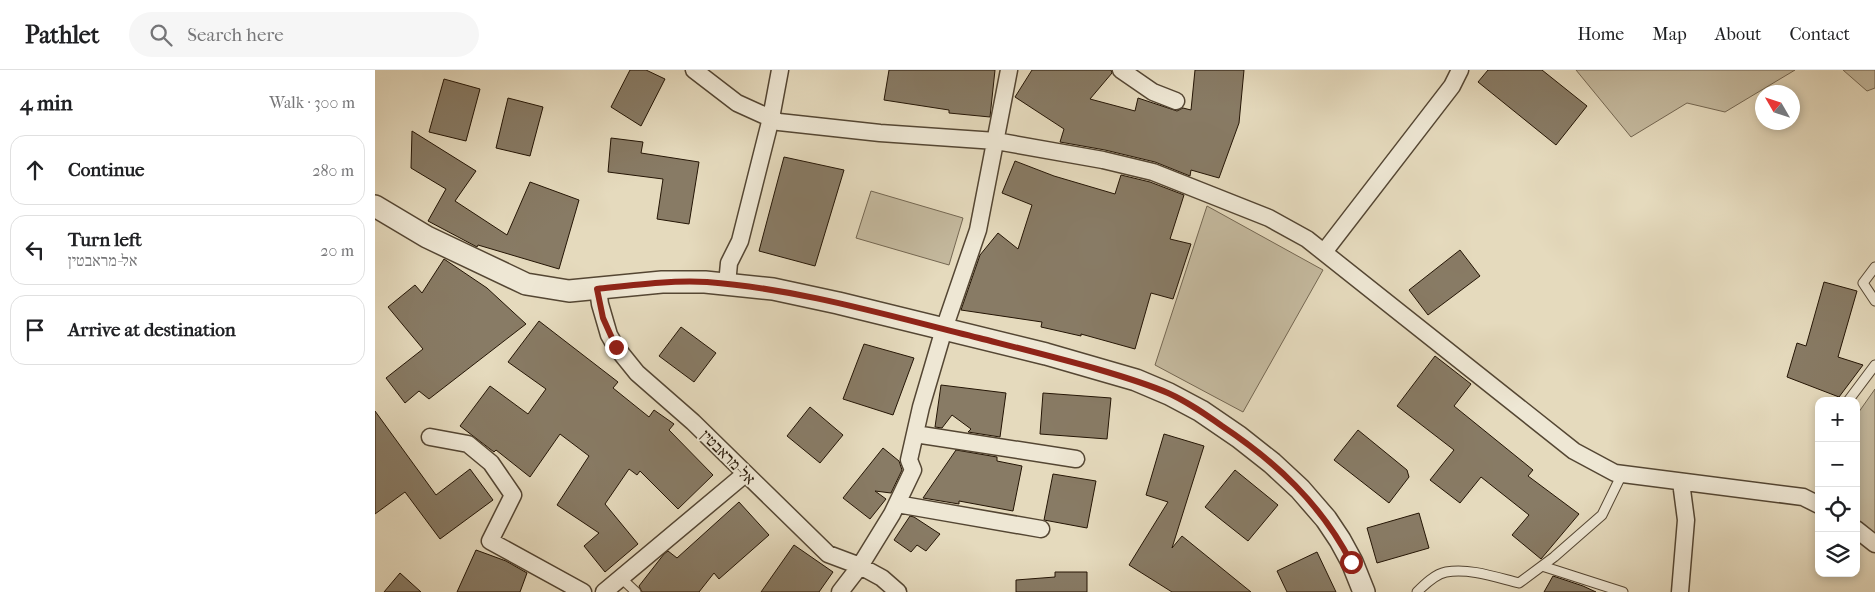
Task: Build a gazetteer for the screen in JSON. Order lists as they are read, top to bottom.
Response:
{
  "streets": {
    "street": ["אל-מראבטין"]
  },
  "north": "top left",
  "page": {
    "header": "Pathlet",
    "search": "Search here",
    "nav": [
      "Home",
      "Map",
      "About",
      "Contact"
    ],
    "heading": ["4 min", "Walk · 300 m"],
    "list": [
      ["Continue", "280 m"],
      ["Turn left", "אל-מראבטין", "20 m"],
      "Arrive at destination"
    ],
    "map_buttons": ["+", "−"]
  }
}
